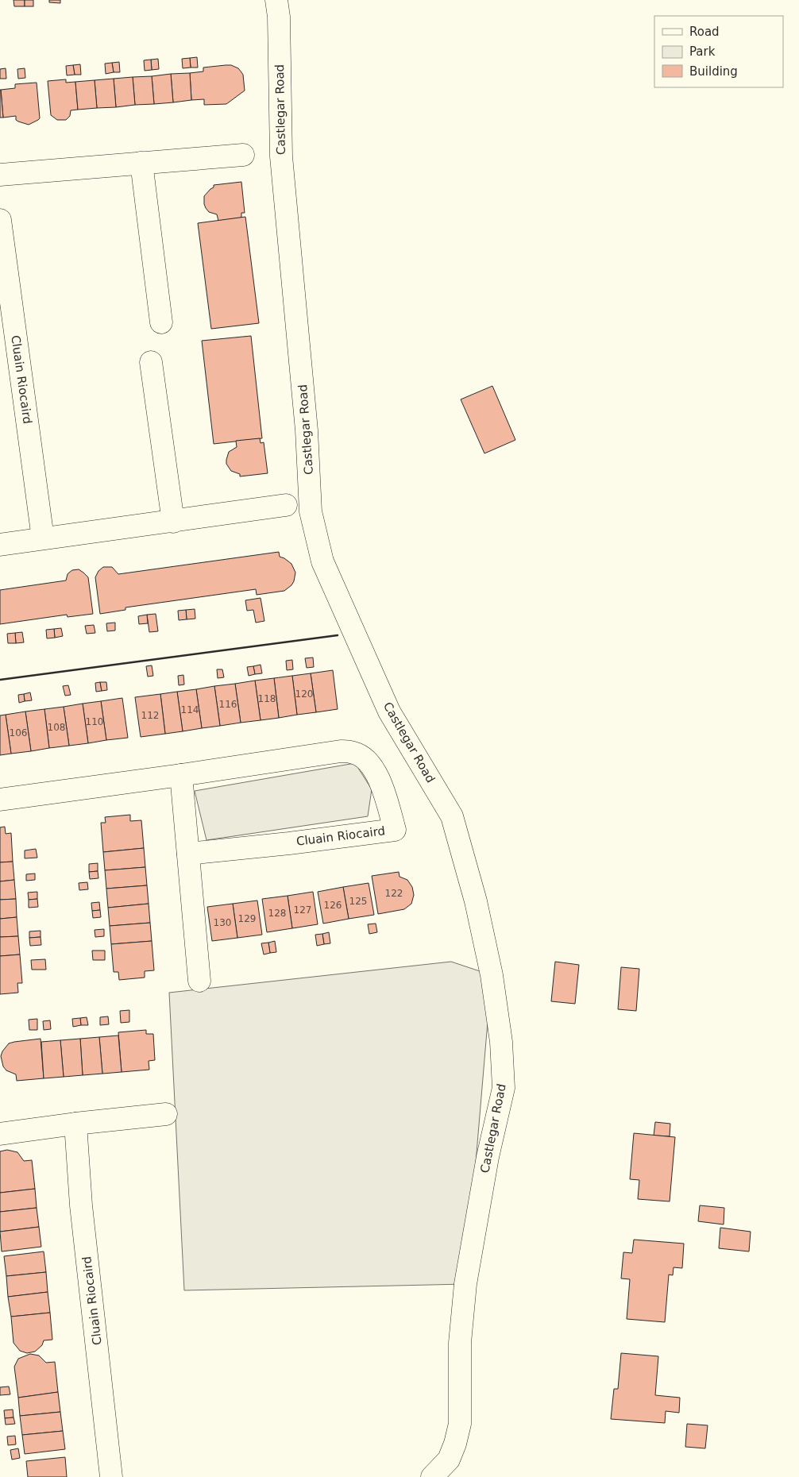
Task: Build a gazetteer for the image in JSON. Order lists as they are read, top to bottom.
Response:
{
  "streets": {
    "street": ["Castlegar Road", "Cluain Riocaird"]
  },
  "house_numbers": [
    "120",
    "118",
    "116",
    "114",
    "112",
    "110",
    "108",
    "106",
    "122",
    "125",
    "126",
    "127",
    "128",
    "129",
    "130"
  ],
  "legend": ["Road", "Park", "Building"]
}
